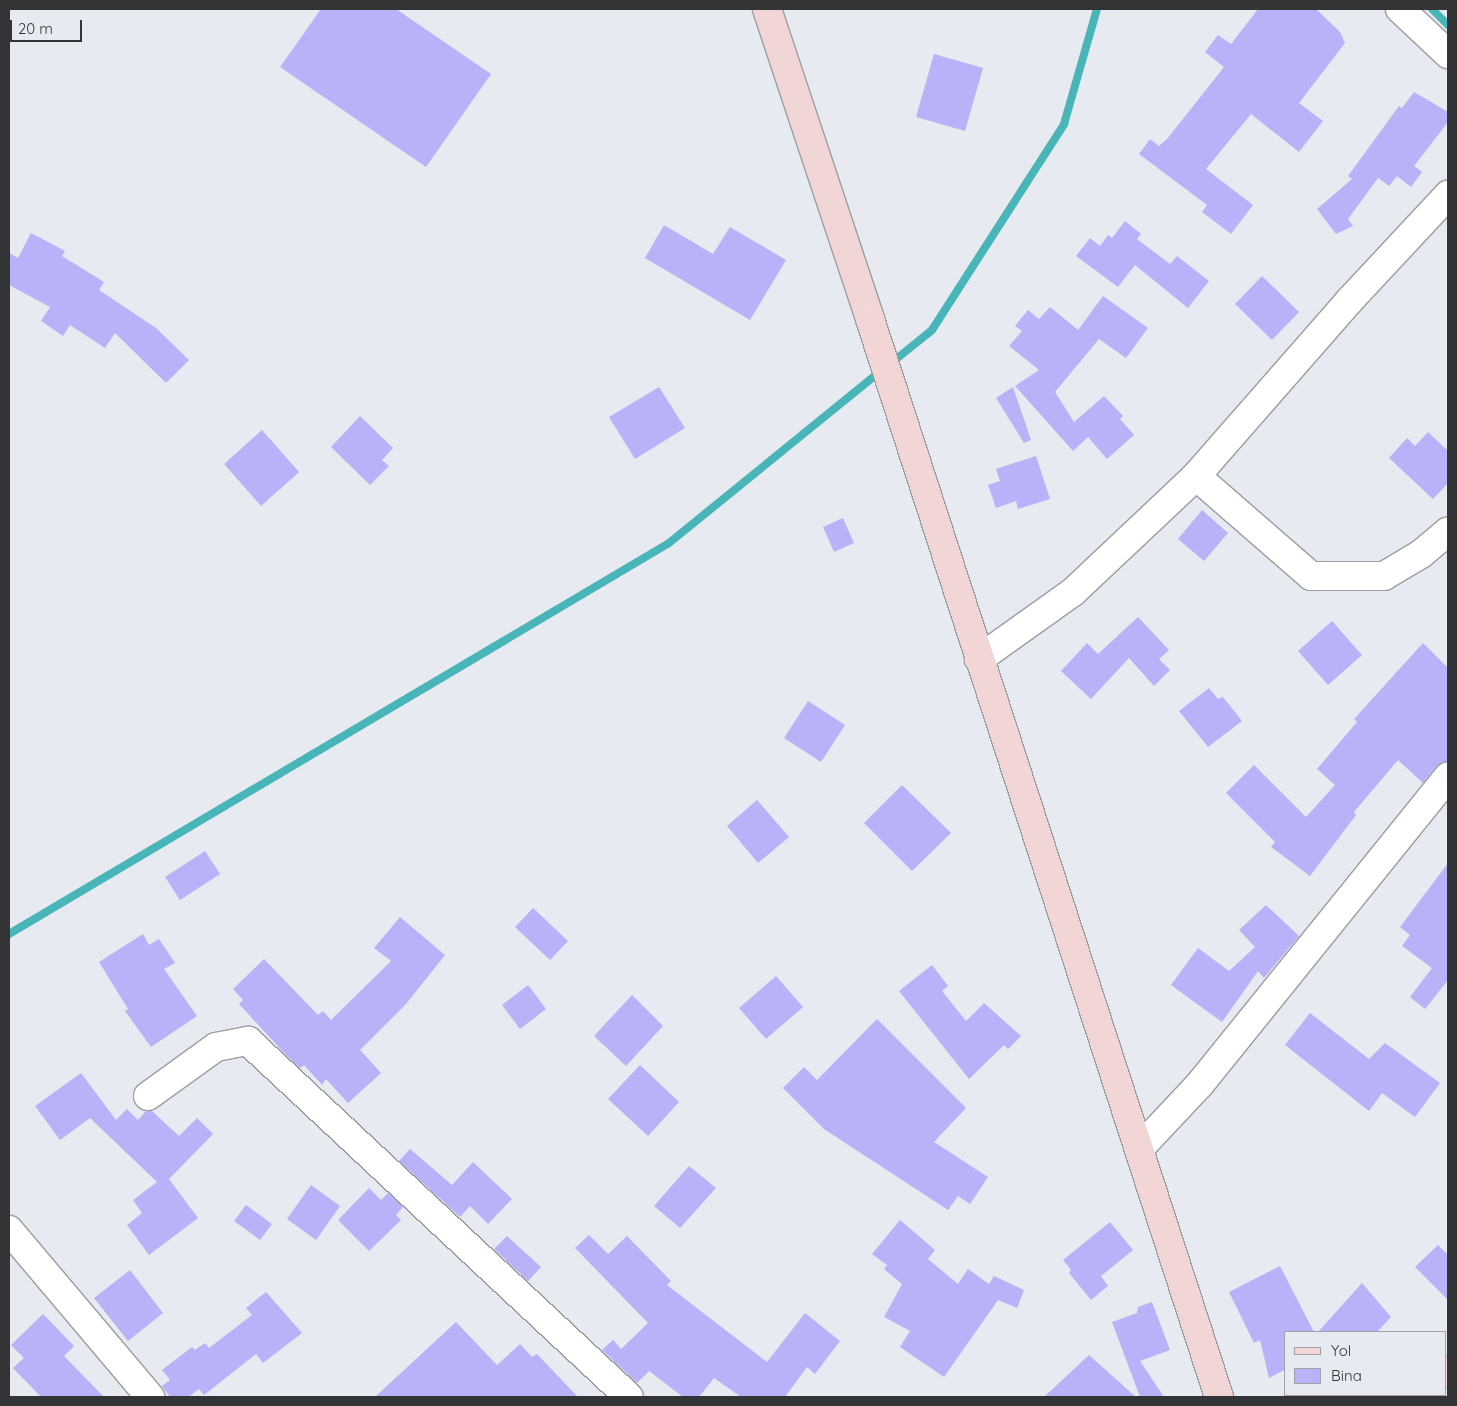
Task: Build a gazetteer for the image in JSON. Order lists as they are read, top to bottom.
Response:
{
  "legend": ["Yol", "Bina"],
  "scale_bar": "20 m"
}
